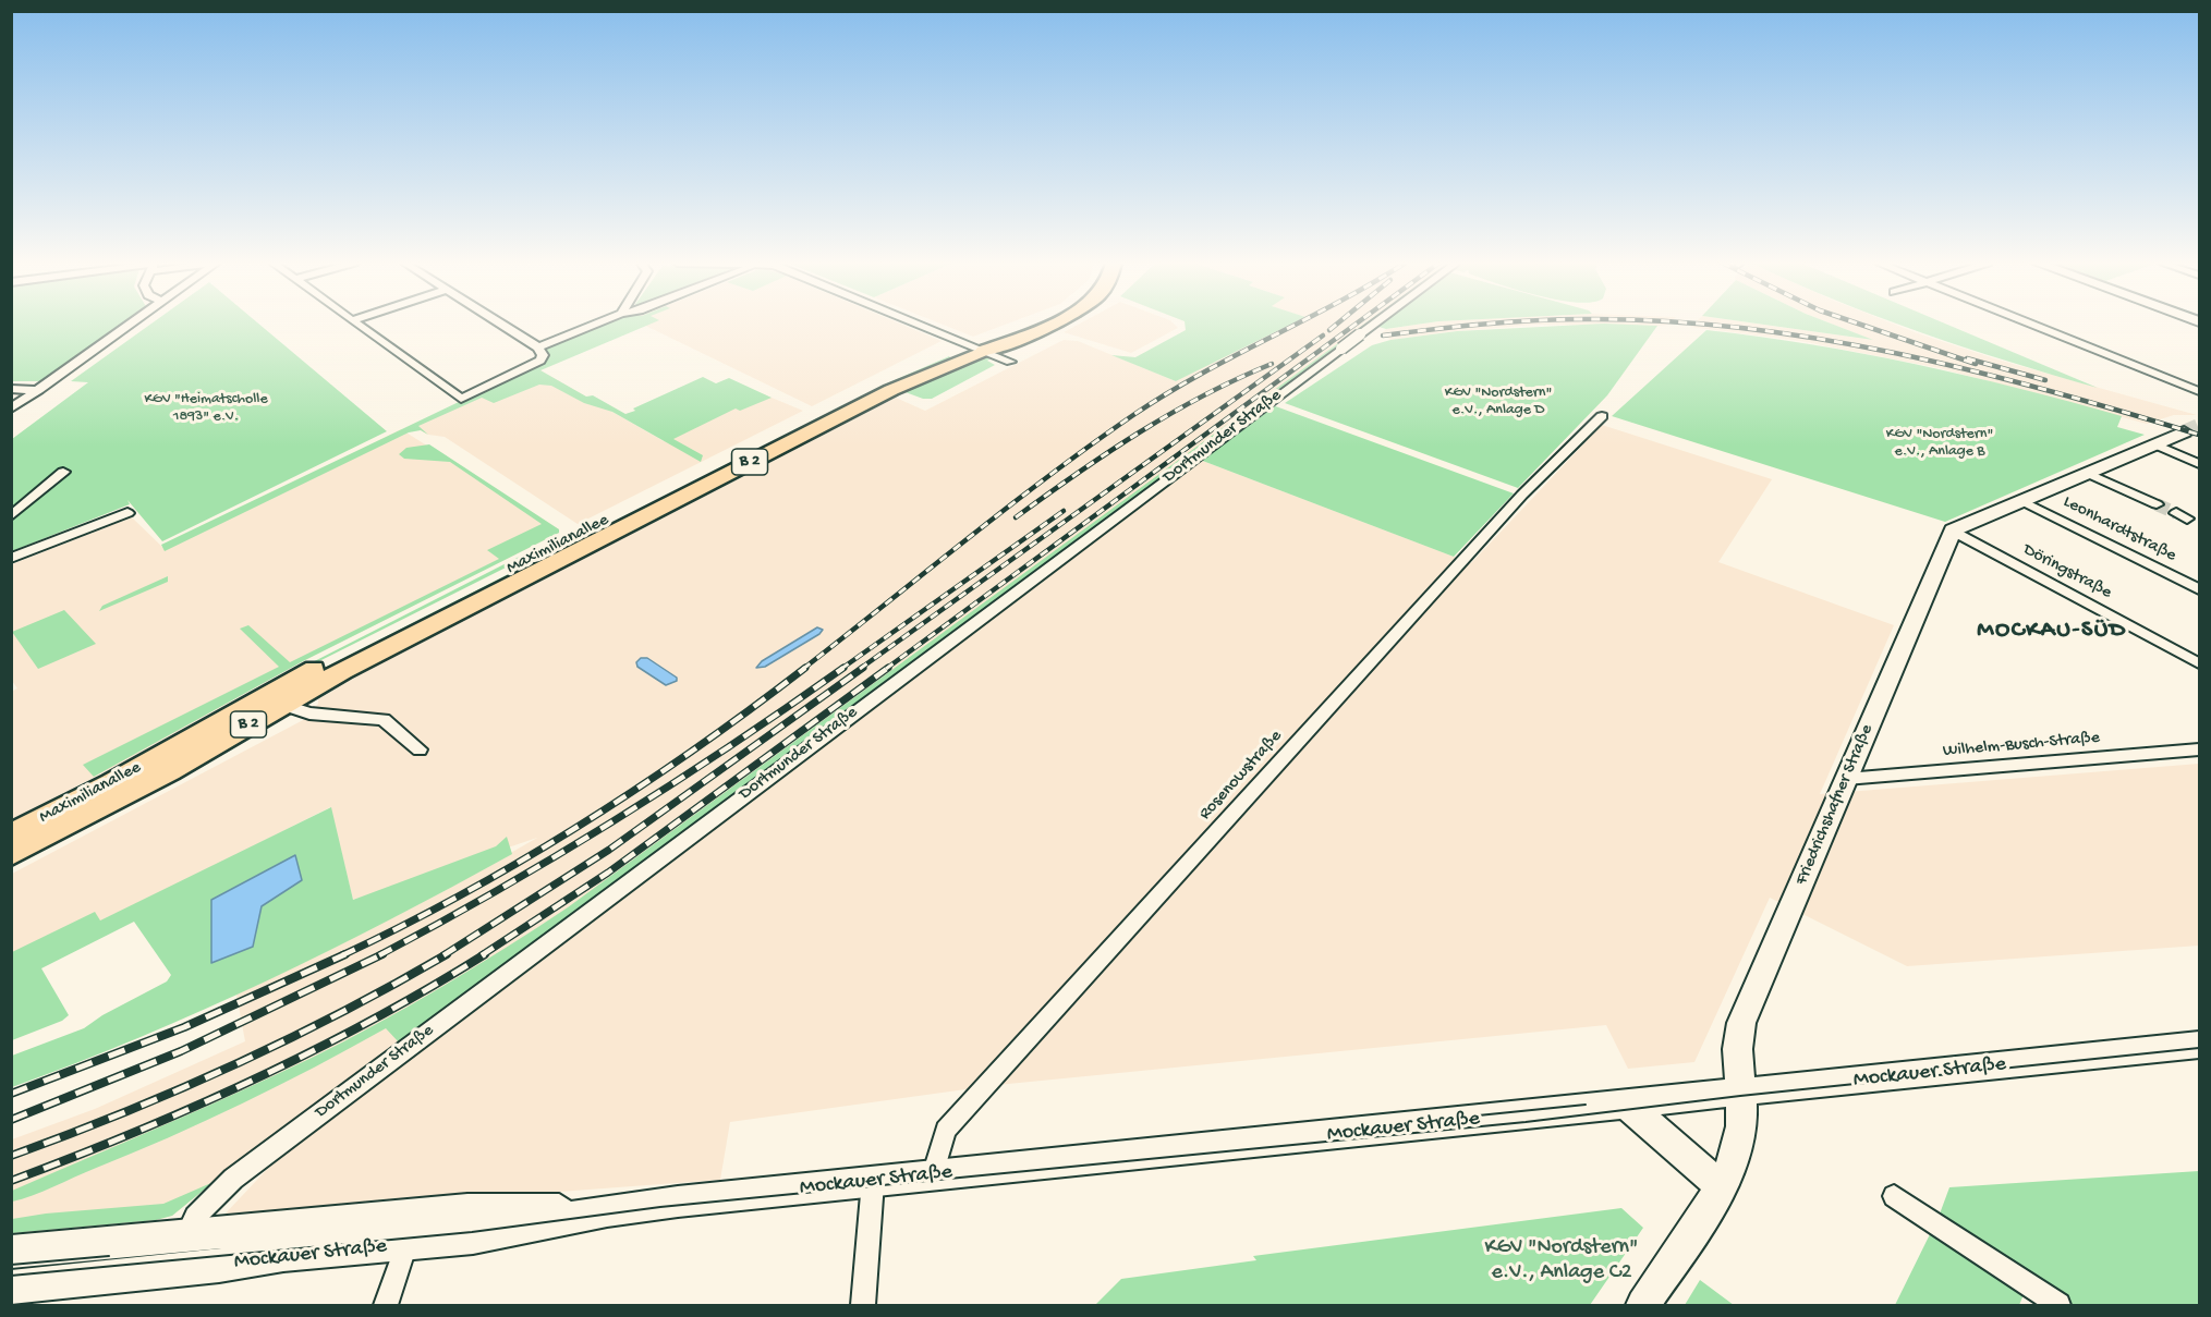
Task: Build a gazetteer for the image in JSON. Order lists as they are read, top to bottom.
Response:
{
  "streets": {
    "highway": ["B 2", "Maximilianallee"],
    "main road": ["Friedrichshafner Straße", "Mockauer Straße"],
    "street": [
      "Dortmunder Straße",
      "Leonhardtstraße",
      "Döringstraße",
      "Wilhelm-Busch-Straße",
      "Rosenowstraße"
    ]
  },
  "crossings": [
    ["Dortmunder Straße", "Mockauer Straße"],
    ["Döringstraße", "Friedrichshafner Straße"],
    ["Wilhelm-Busch-Straße", "Friedrichshafner Straße"],
    ["Rosenowstraße", "Mockauer Straße"],
    ["Friedrichshafner Straße", "Mockauer Straße"]
  ],
  "districts": ["MOCKAU-SÜD"],
  "parks": [
    "KGV \"Nordstern\" e.V., Anlage D",
    "KGV \"Heimatscholle 1893\" e.V.",
    "KGV \"Nordstern\" e.V., Anlage B",
    "KGV \"Nordstern\" e.V., Anlage C2"
  ]
}
